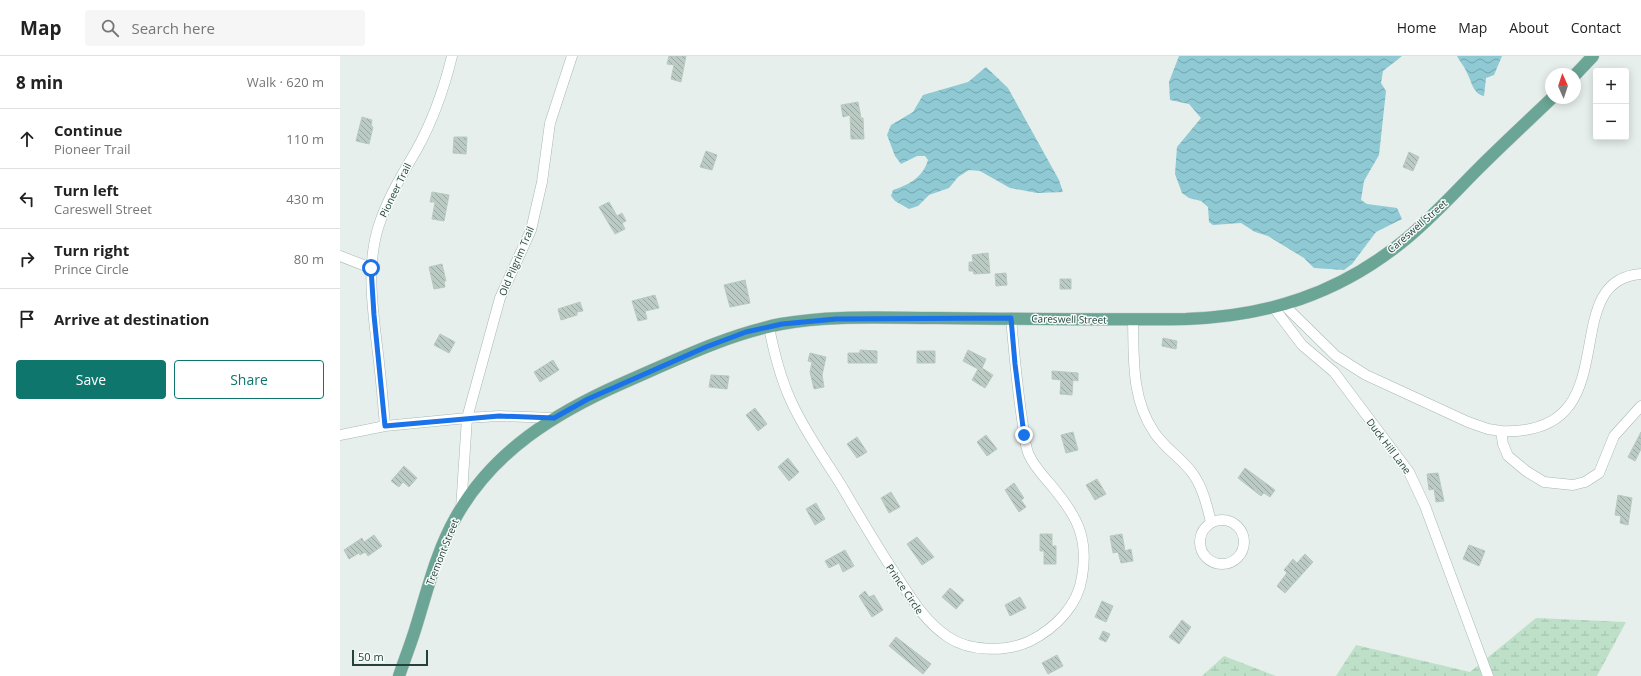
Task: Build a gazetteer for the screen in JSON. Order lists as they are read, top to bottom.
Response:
{
  "streets": {
    "main road": ["Careswell Street", "Tremont Street"],
    "street": [
      "Pioneer Trail",
      "Old Pilgrim Trail",
      "Duck Hill Lane",
      "Prince Circle"
    ]
  },
  "crossings": [
    ["Careswell Street", "Duck Hill Lane"],
    ["Careswell Street", "Tremont Street"],
    ["Careswell Street", "Prince Circle"],
    ["Old Pilgrim Trail", "Tremont Street"]
  ],
  "scale_bar": "50 m",
  "north": "top",
  "page": {
    "header": "Map",
    "search": "Search here",
    "nav": [
      "Home",
      "Map",
      "About",
      "Contact"
    ],
    "heading": ["8 min", "Walk · 620 m"],
    "map_buttons": ["+", "−"],
    "list": [
      ["Continue", "Pioneer Trail", "110 m"],
      ["Turn left", "Careswell Street", "430 m"],
      ["Turn right", "Prince Circle", "80 m"],
      "Arrive at destination"
    ],
    "buttons": ["Save", "Share"],
    "scale": "50 m"
  }
}
